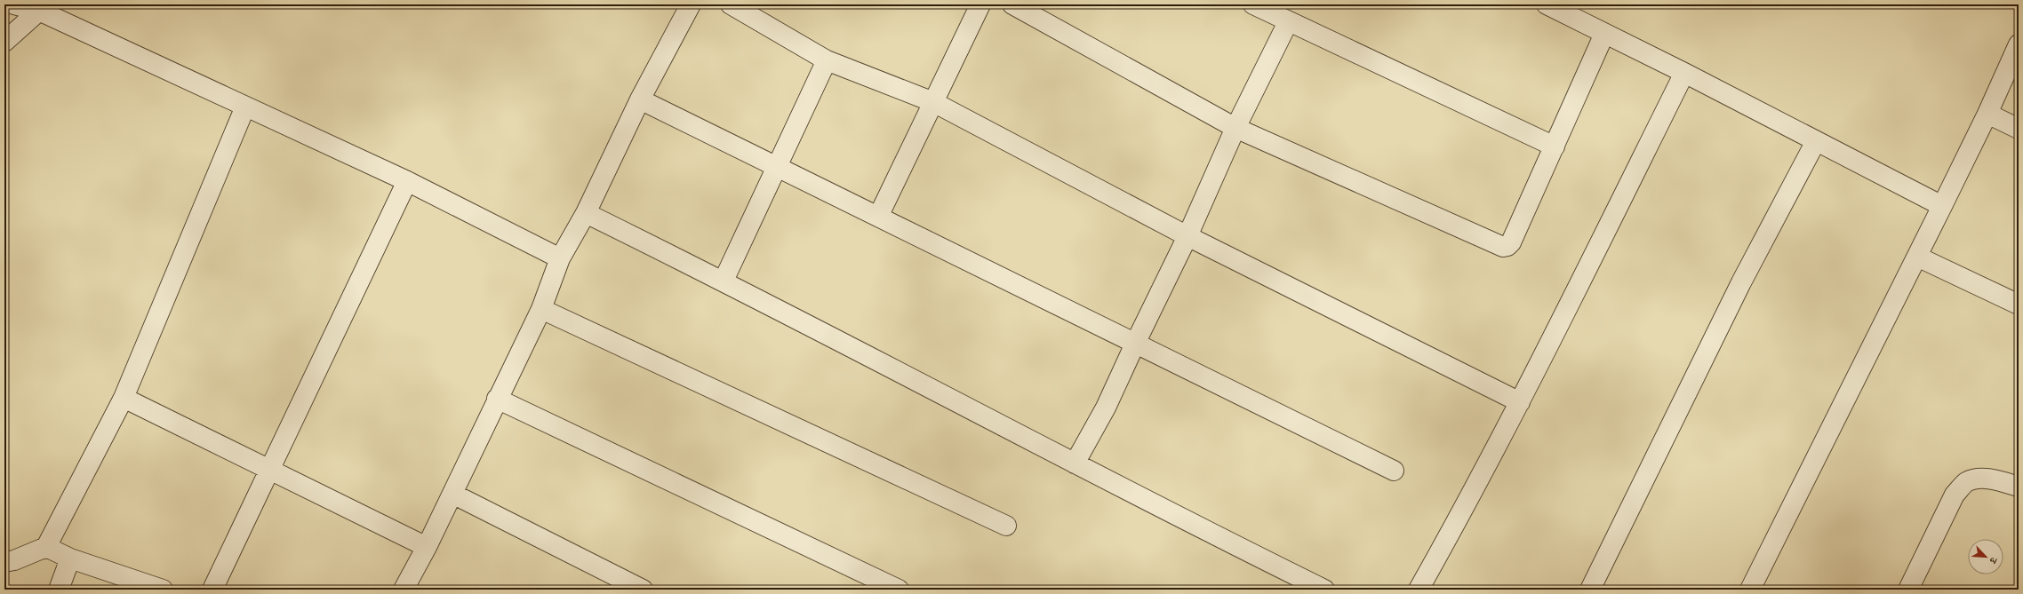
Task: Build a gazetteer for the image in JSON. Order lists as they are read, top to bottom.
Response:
{
  "north": "bottom right"
}
